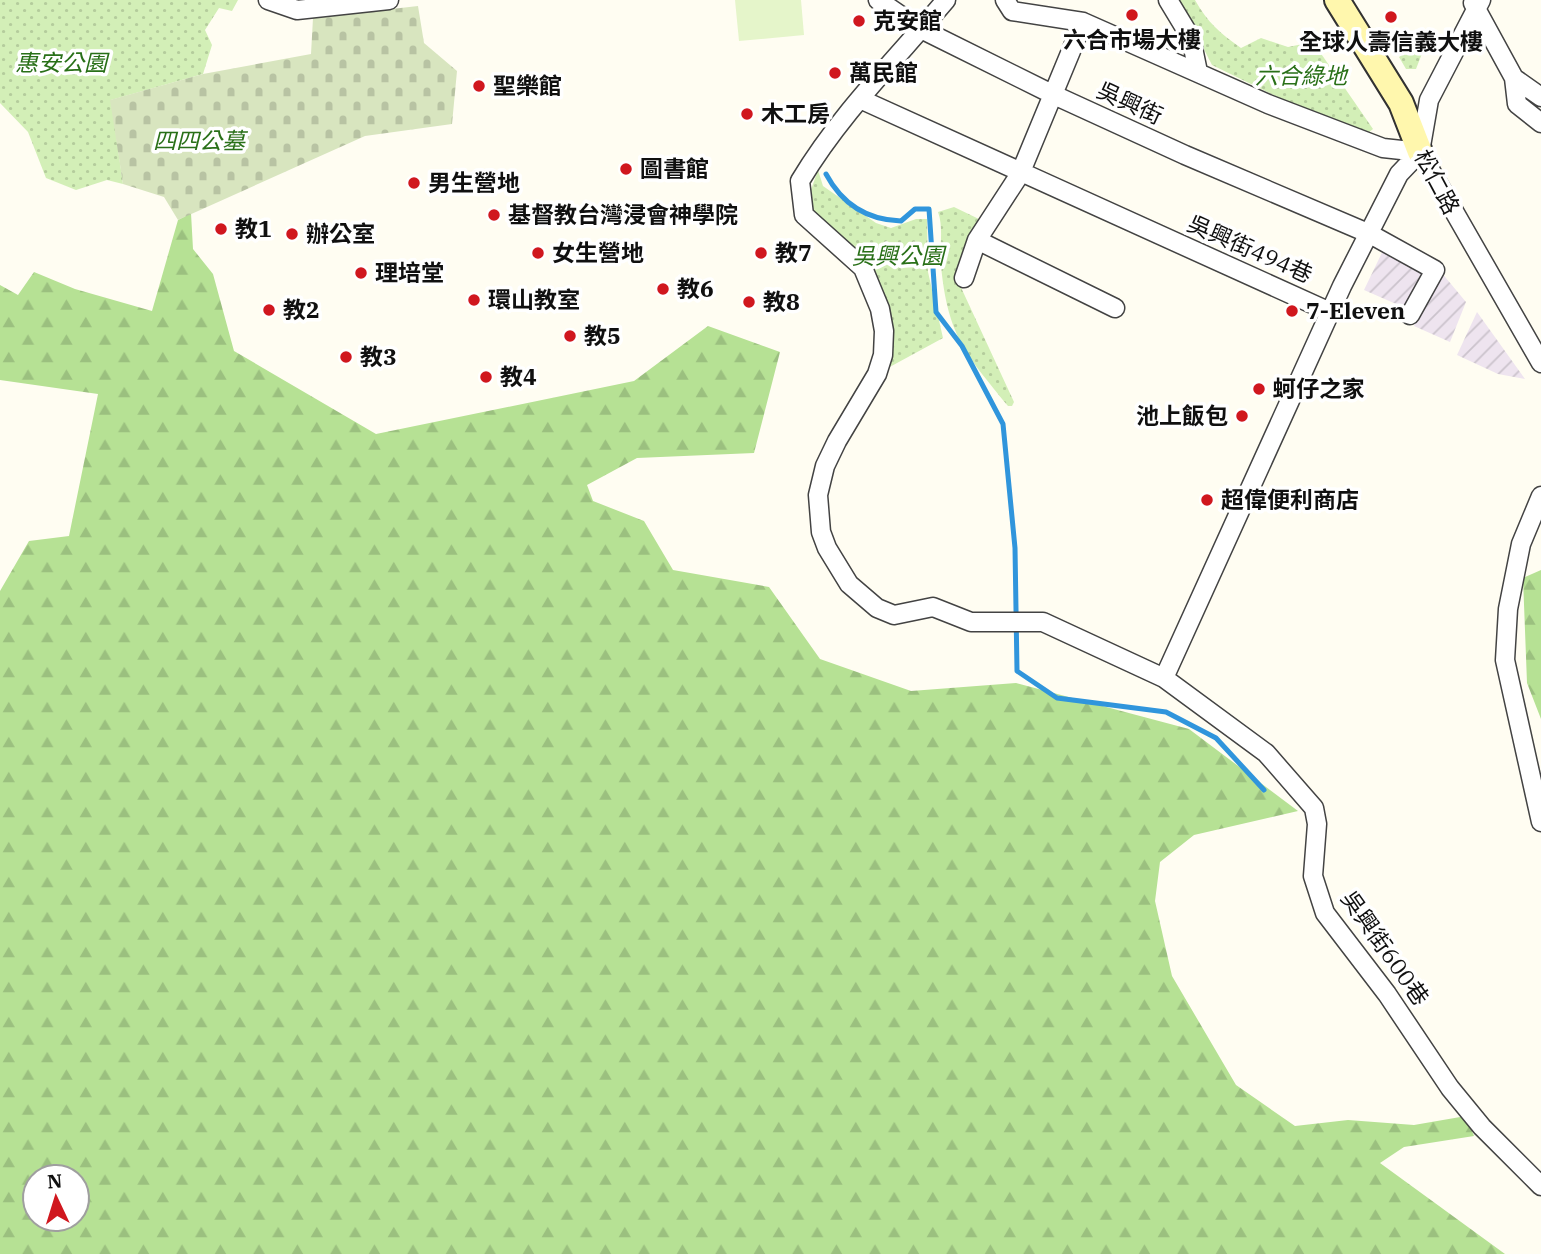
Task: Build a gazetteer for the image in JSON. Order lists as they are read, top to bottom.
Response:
{
  "streets": {
    "street": [
      "吳興街",
      "松仁路",
      "吳興街494巷",
      "吳興街600巷"
    ]
  },
  "crossings": [
    ["吳興街494巷", "吳興街600巷"]
  ],
  "parks": [
    "惠安公園",
    "六合綠地",
    "四四公墓",
    "吳興公園"
  ],
  "places": [
    "六合市場大樓",
    "全球人壽信義大樓",
    "克安館",
    "萬民館",
    "聖樂館",
    "木工房",
    "圖書館",
    "男生營地",
    "基督教台灣浸會神學院",
    "教1",
    "辦公室",
    "女生營地",
    "教7",
    "理培堂",
    "教6",
    "環山教室",
    "教8",
    "教2",
    "7-Eleven",
    "教5",
    "教3",
    "教4",
    "蚵仔之家",
    "池上飯包",
    "超偉便利商店"
  ],
  "north": "top"
}
